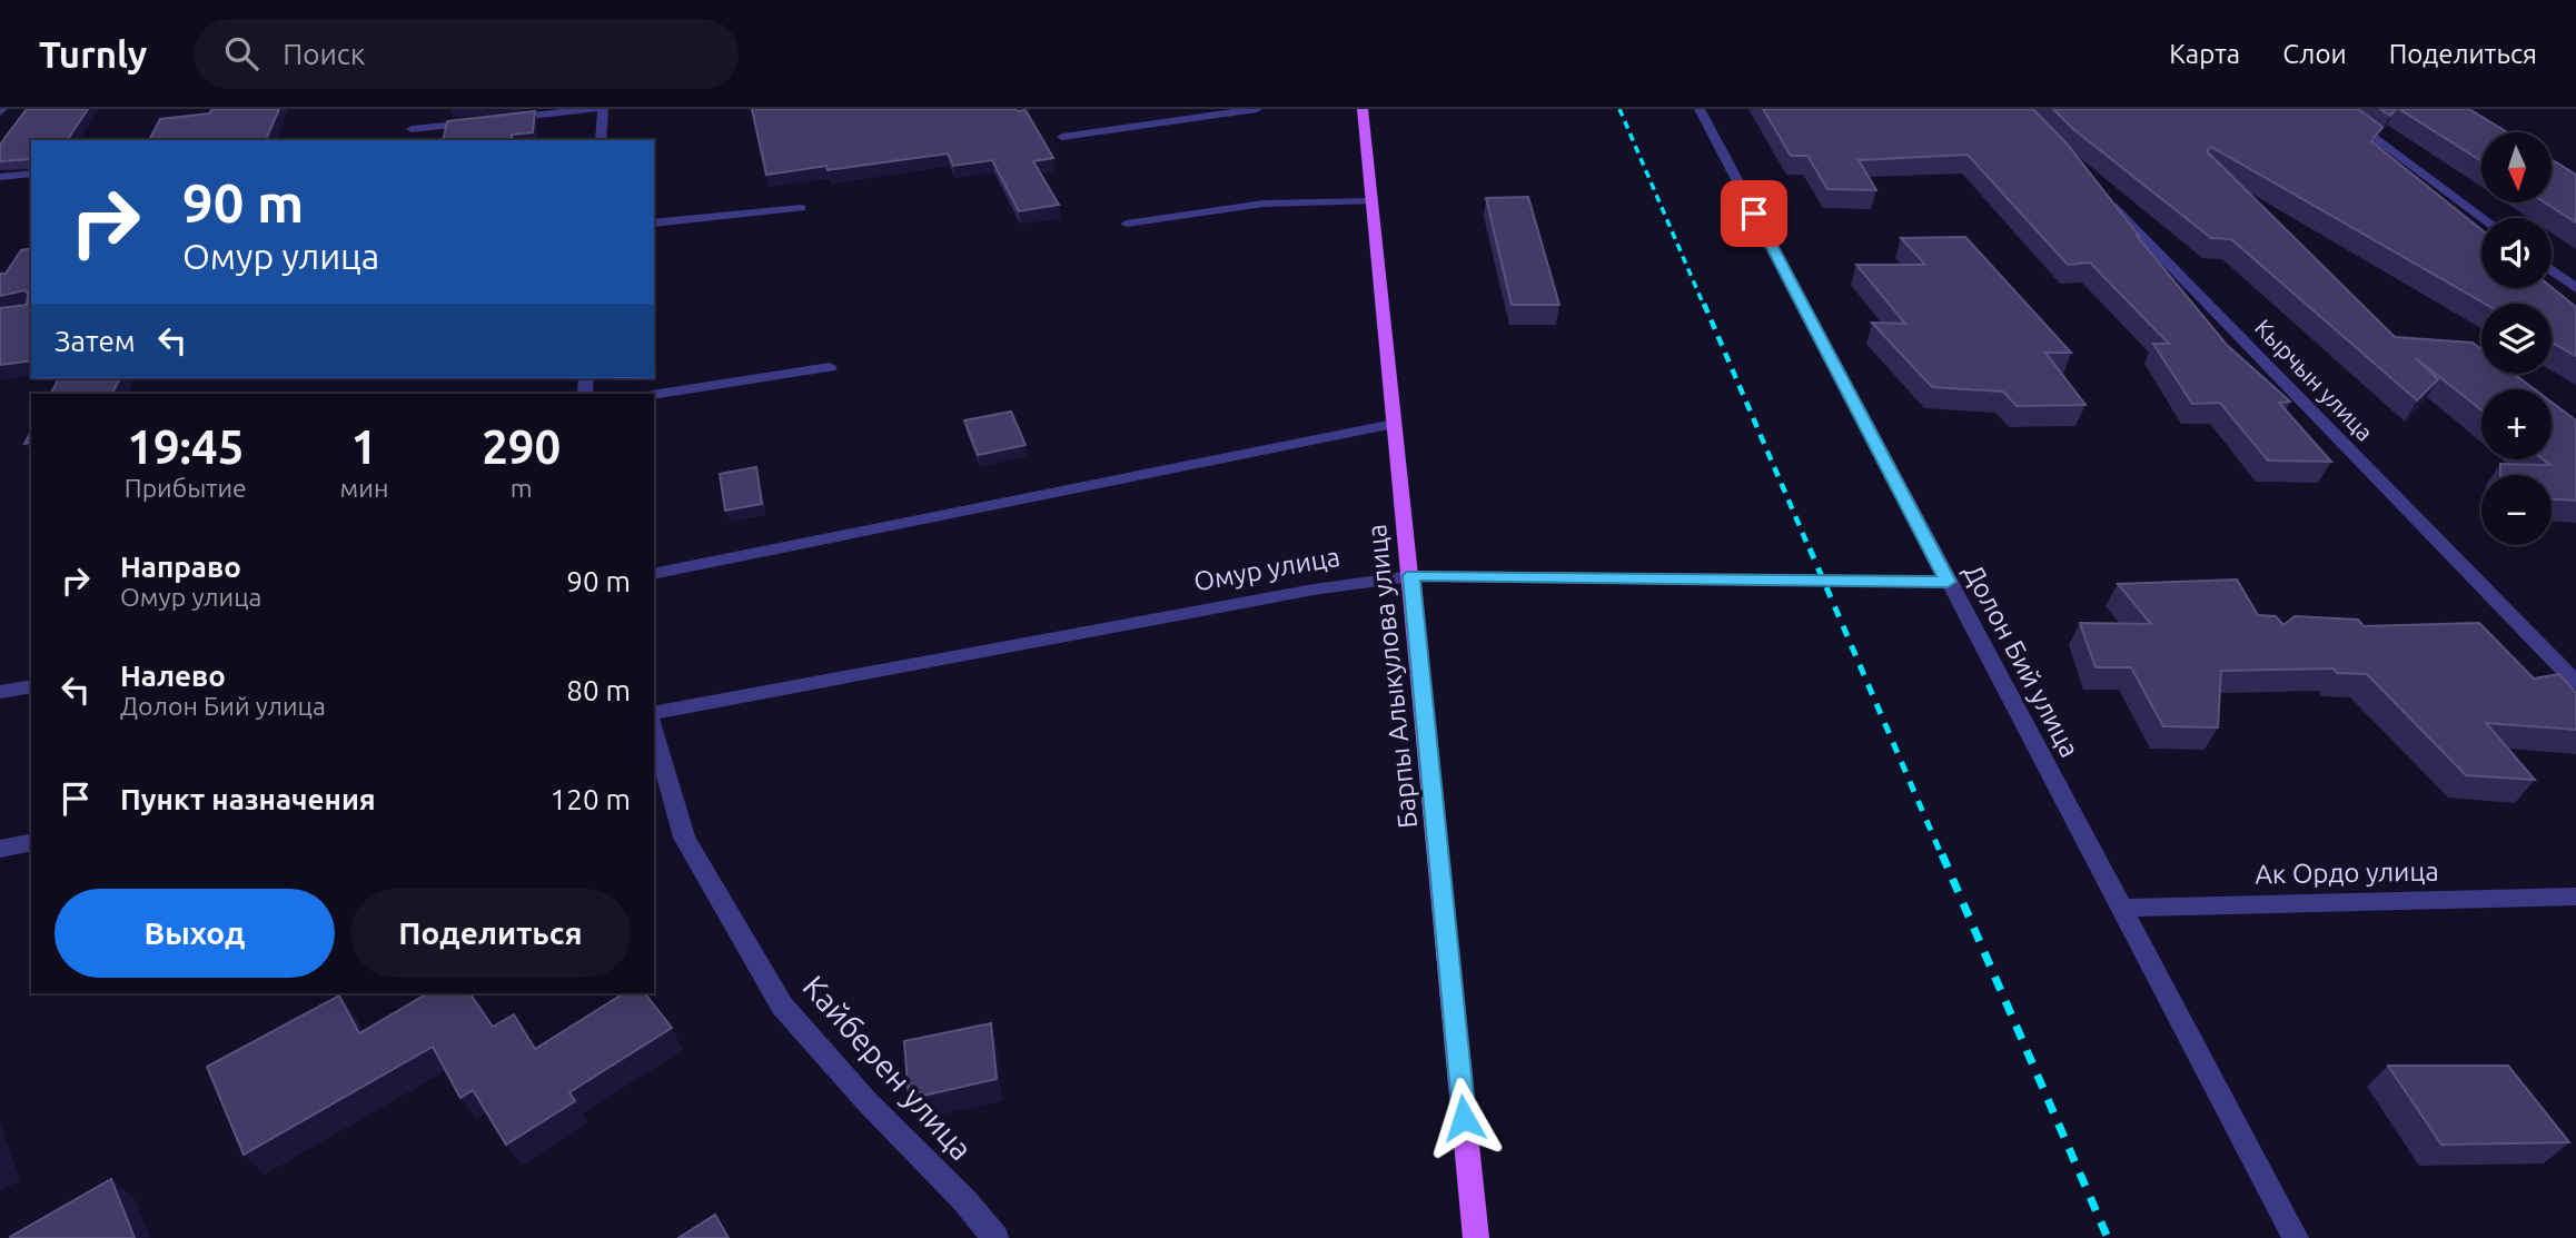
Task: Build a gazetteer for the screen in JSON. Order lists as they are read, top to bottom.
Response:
{
  "streets": {
    "main road": ["Барпы Алыкулова улица"],
    "street": [
      "Кырчын улица",
      "Омур улица",
      "Долон Бий улица",
      "Ак Ордо улица",
      "Кайберен улица"
    ]
  },
  "crossings": [
    ["Омур улица", "Долон Бий улица"],
    ["Омур улица", "Барпы Алыкулова улица"],
    ["Долон Бий улица", "Ак Ордо улица"]
  ],
  "north": "bottom",
  "page": {
    "header": "Turnly",
    "search": "Поиск",
    "nav": ["Карта", "Слои", "Поделиться"],
    "map_buttons": ["+", "−"],
    "turn": ["90 m", "Омур улица"],
    "then": "Затем",
    "eta": [
      "19:45",
      "Прибытие",
      "1",
      "мин",
      "290",
      "m"
    ],
    "list": [
      {
        "name": "Направо",
        "note": "Омур улица",
        "value": "90 m"
      },
      {
        "name": "Налево",
        "note": "Долон Бий улица",
        "value": "80 m"
      },
      {
        "name": "Пункт назначения",
        "value": "120 m"
      }
    ],
    "buttons": ["Выход", "Поделиться"]
  }
}
